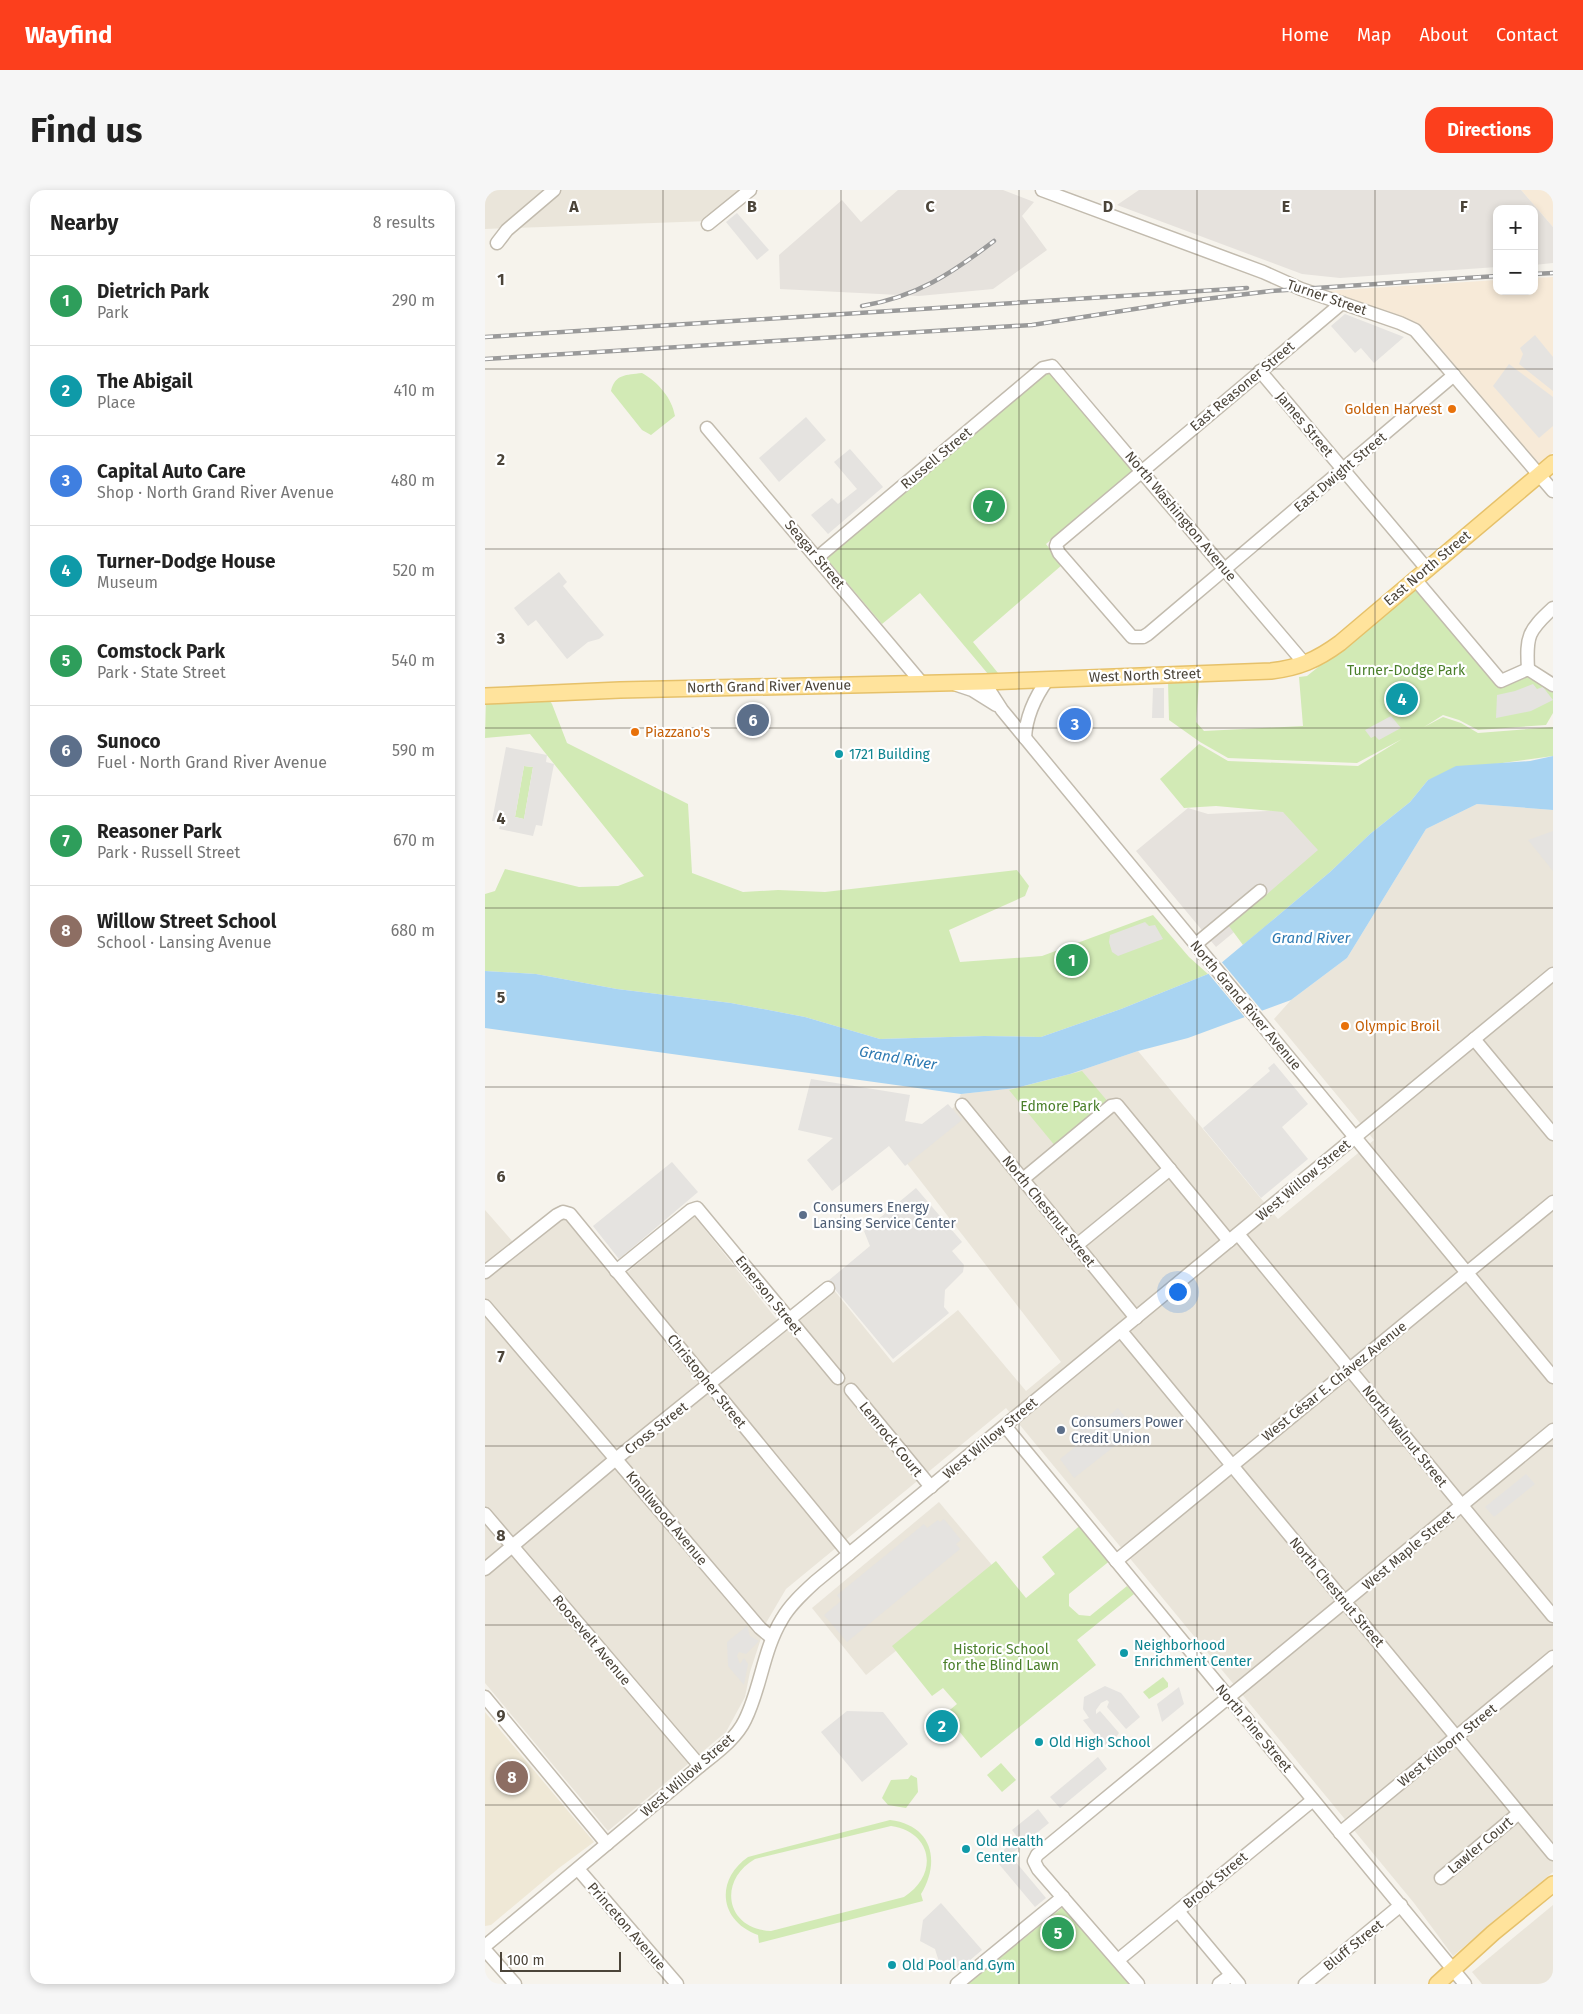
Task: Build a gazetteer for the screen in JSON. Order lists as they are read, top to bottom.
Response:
{
  "streets": {
    "main road": ["East North Street", "West North Street", "North Grand River Avenue"],
    "street": [
      "Turner Street",
      "East Reasoner Street",
      "James Street",
      "Russell Street",
      "East Dwight Street",
      "North Washington Avenue",
      "Seagar Street",
      "West Willow Street",
      "North Chestnut Street",
      "Emerson Street",
      "Christopher Street",
      "West César E. Chávez Avenue",
      "Cross Street",
      "North Walnut Street",
      "Lemrock Court",
      "Knollwood Avenue",
      "West Maple Street",
      "Roosevelt Avenue",
      "North Pine Street",
      "West Kilborn Street",
      "Lawler Court",
      "Brook Street",
      "Princeton Avenue",
      "Bluff Street"
    ]
  },
  "crossings": [
    ["Turner Street", "East Reasoner Street"],
    ["Turner Street", "East Dwight Street"],
    ["Turner Street", "East North Street"],
    ["East Reasoner Street", "James Street"],
    ["East Reasoner Street", "East Dwight Street"],
    ["East Reasoner Street", "North Washington Avenue"],
    ["James Street", "East Dwight Street"],
    ["James Street", "East North Street"],
    ["Russell Street", "North Washington Avenue"],
    ["Russell Street", "Seagar Street"],
    ["East Dwight Street", "North Washington Avenue"],
    ["North Washington Avenue", "East North Street"],
    ["North Washington Avenue", "West North Street"],
    ["Seagar Street", "North Grand River Avenue"],
    ["East North Street", "West North Street"],
    ["West North Street", "North Grand River Avenue"],
    ["North Grand River Avenue", "West Willow Street"],
    ["North Grand River Avenue", "West César E. Chávez Avenue"],
    ["West Willow Street", "North Chestnut Street"],
    ["West Willow Street", "Christopher Street"],
    ["West Willow Street", "North Walnut Street"],
    ["West Willow Street", "Lemrock Court"],
    ["West Willow Street", "Knollwood Avenue"],
    ["West Willow Street", "Roosevelt Avenue"],
    ["West Willow Street", "North Pine Street"],
    ["West Willow Street", "Princeton Avenue"],
    ["North Chestnut Street", "West César E. Chávez Avenue"],
    ["North Chestnut Street", "North Walnut Street"],
    ["North Chestnut Street", "West Maple Street"],
    ["North Chestnut Street", "West Kilborn Street"],
    ["North Chestnut Street", "Lawler Court"],
    ["Emerson Street", "Christopher Street"],
    ["Emerson Street", "Cross Street"],
    ["Christopher Street", "Cross Street"],
    ["West César E. Chávez Avenue", "North Walnut Street"],
    ["West César E. Chávez Avenue", "North Pine Street"],
    ["Cross Street", "Knollwood Avenue"],
    ["Cross Street", "Roosevelt Avenue"],
    ["North Walnut Street", "West Maple Street"],
    ["West Maple Street", "North Pine Street"],
    ["North Pine Street", "West Kilborn Street"],
    ["North Pine Street", "Brook Street"],
    ["North Pine Street", "Bluff Street"]
  ],
  "water": ["Grand River"],
  "parks": ["Turner-Dodge Park", "Edmore Park", "Historic School for the Blind Lawn"],
  "places": [
    "Golden Harvest",
    "Piazzano's",
    "1721 Building",
    "Olympic Broil",
    "Consumers Energy Lansing Service Center",
    "Consumers Power Credit Union",
    "Neighborhood Enrichment Center",
    "Old High School",
    "Old Health Center",
    "Old Pool and Gym"
  ],
  "scale_bar": "100 m",
  "page": {
    "header": "Wayfind",
    "nav": [
      "Home",
      "Map",
      "About",
      "Contact"
    ],
    "buttons": "Directions",
    "title": "Find us",
    "heading": ["Nearby", "8 results"],
    "map_buttons": ["+", "−"],
    "list": [
      {
        "mark": "1",
        "name": "Dietrich Park",
        "note": "Park",
        "value": "290 m"
      },
      {
        "mark": "2",
        "name": "The Abigail",
        "note": "Place",
        "value": "410 m"
      },
      {
        "mark": "3",
        "name": "Capital Auto Care",
        "note": "Shop · North Grand River Avenue",
        "value": "480 m"
      },
      {
        "mark": "4",
        "name": "Turner-Dodge House",
        "note": "Museum",
        "value": "520 m"
      },
      {
        "mark": "5",
        "name": "Comstock Park",
        "note": "Park · State Street",
        "value": "540 m"
      },
      {
        "mark": "6",
        "name": "Sunoco",
        "note": "Fuel · North Grand River Avenue",
        "value": "590 m"
      },
      {
        "mark": "7",
        "name": "Reasoner Park",
        "note": "Park · Russell Street",
        "value": "670 m"
      },
      {
        "mark": "8",
        "name": "Willow Street School",
        "note": "School · Lansing Avenue",
        "value": "680 m"
      }
    ],
    "pins": [
      "7",
      "4",
      "6",
      "3",
      "1",
      "2",
      "8",
      "5"
    ],
    "scale": "100 m"
  },
  "grid": {
    "columns": [
      "A",
      "B",
      "C",
      "D",
      "E",
      "F"
    ],
    "rows": [
      "1",
      "2",
      "3",
      "4",
      "5",
      "6",
      "7",
      "8",
      "9"
    ]
  }
}
